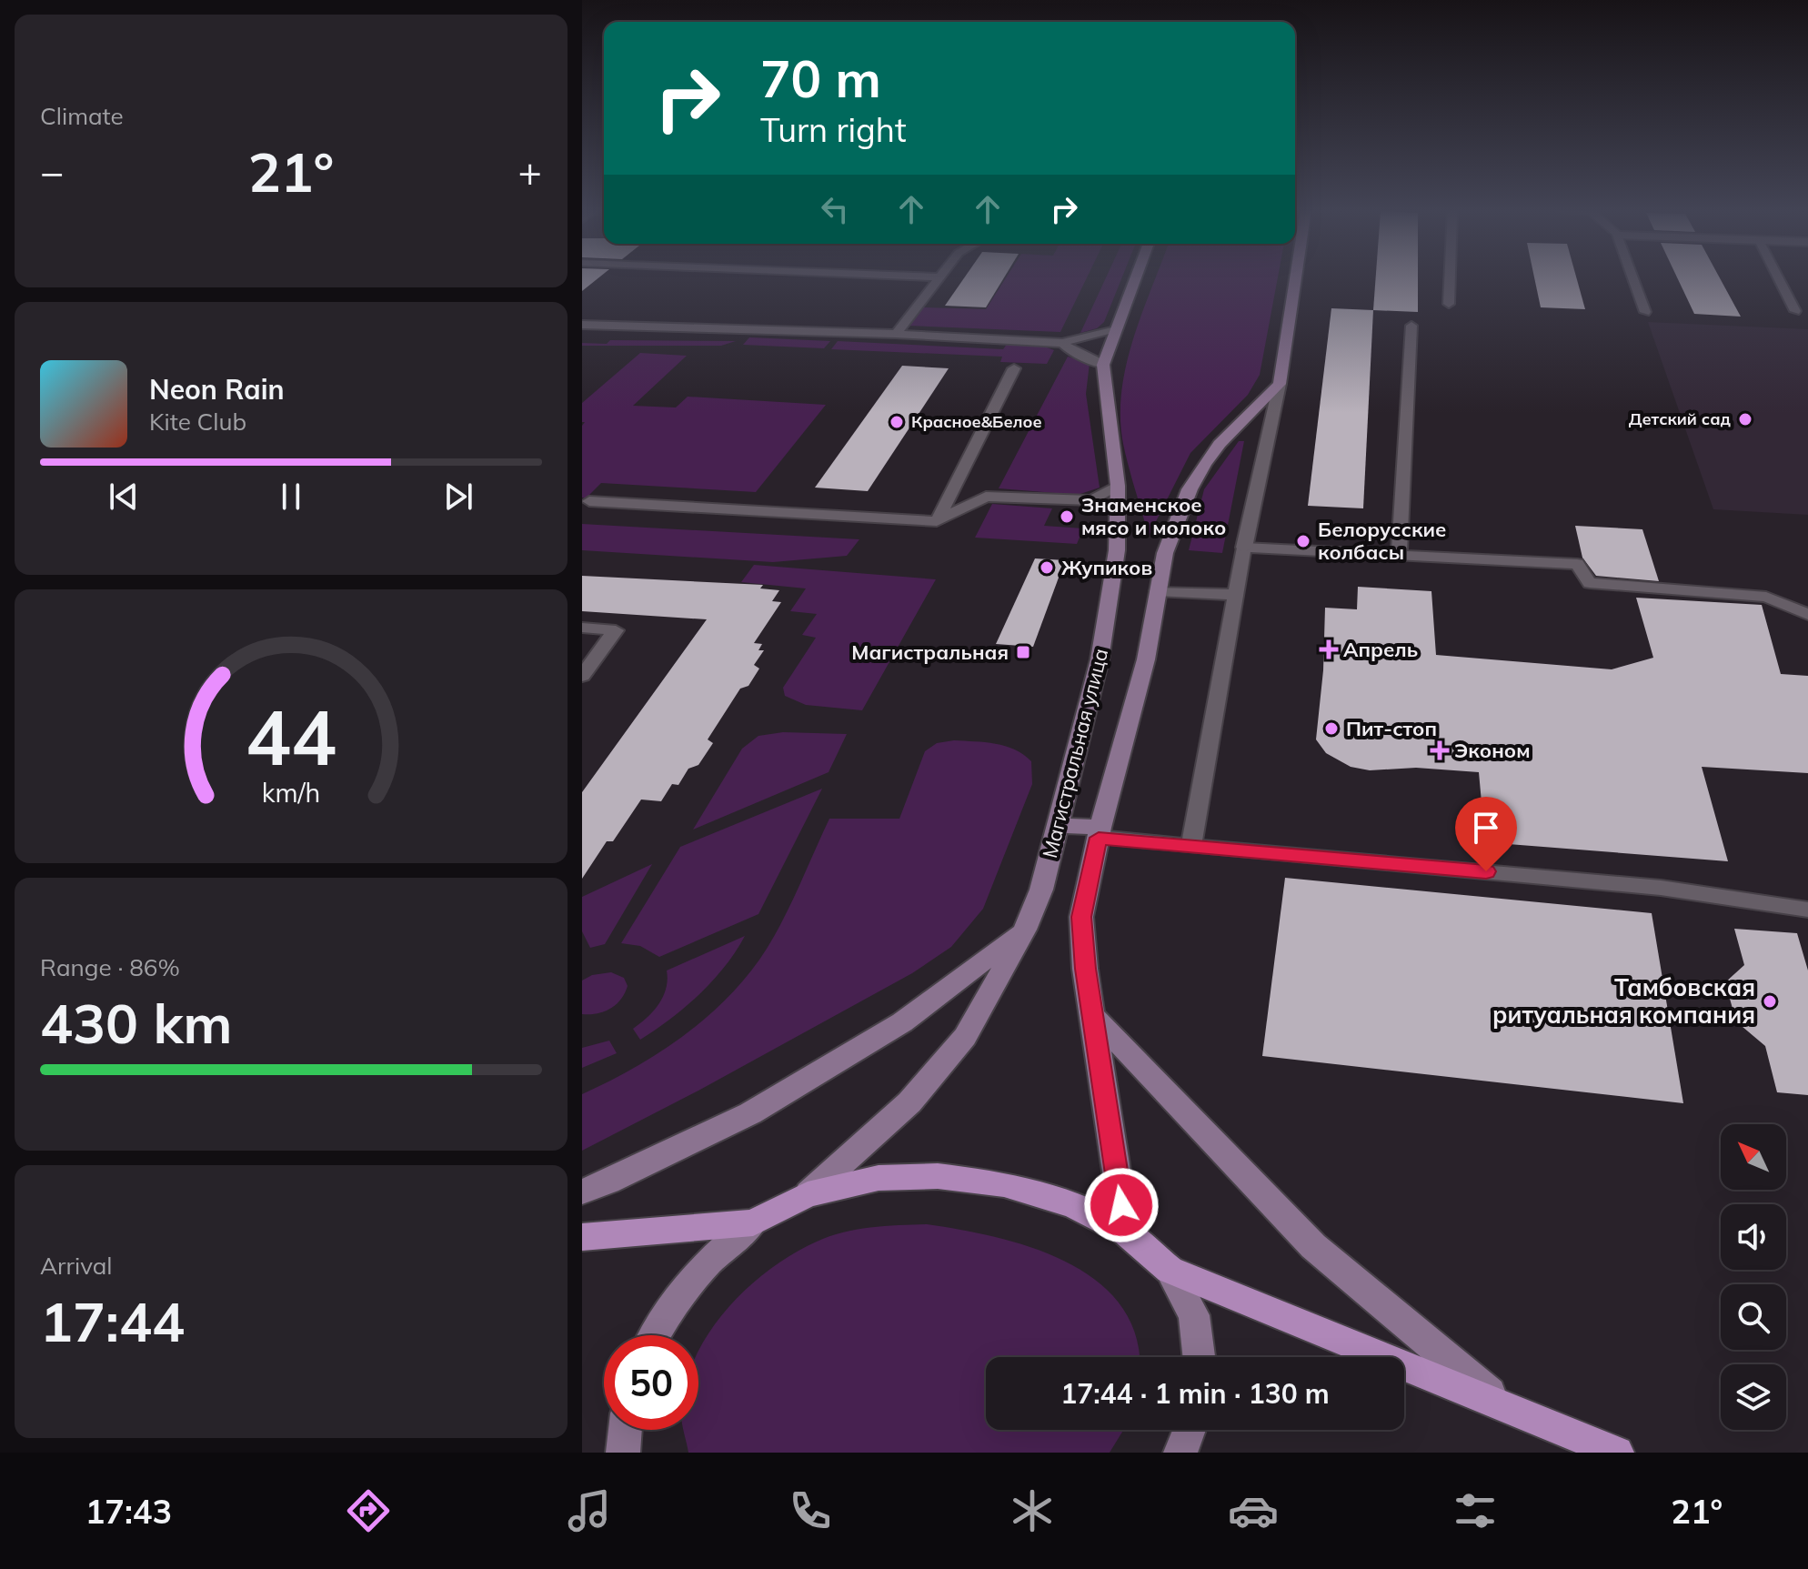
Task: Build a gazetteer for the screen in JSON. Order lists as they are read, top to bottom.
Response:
{
  "streets": {
    "main road": ["Магистральная улица"]
  },
  "places": {
    "other": [
      "Детский сад",
      "Красное&Белое",
      "Знаменское мясо и молоко",
      "Белорусские колбасы",
      "Жупиков",
      "Пит-стоп",
      "Тамбовская ритуальная компания"
    ],
    "health": ["Апрель", "Эконом"],
    "transit": ["Магистральная"]
  },
  "north": "top left",
  "page": {
    "tile": [
      "Climate",
      ["Range · 86%", "430 km"],
      ["Arrival", "17:44"]
    ],
    "turn": ["70 m", "Turn right"],
    "heat": ["−", "21°", "+"],
    "song": ["Neon Rain", "Kite Club"],
    "limit": "50",
    "trip": "17:44 · 1 min · 130 m",
    "tabs": ["17:43", "21°"],
    "gauge": ["44", "km/h"]
  }
}
